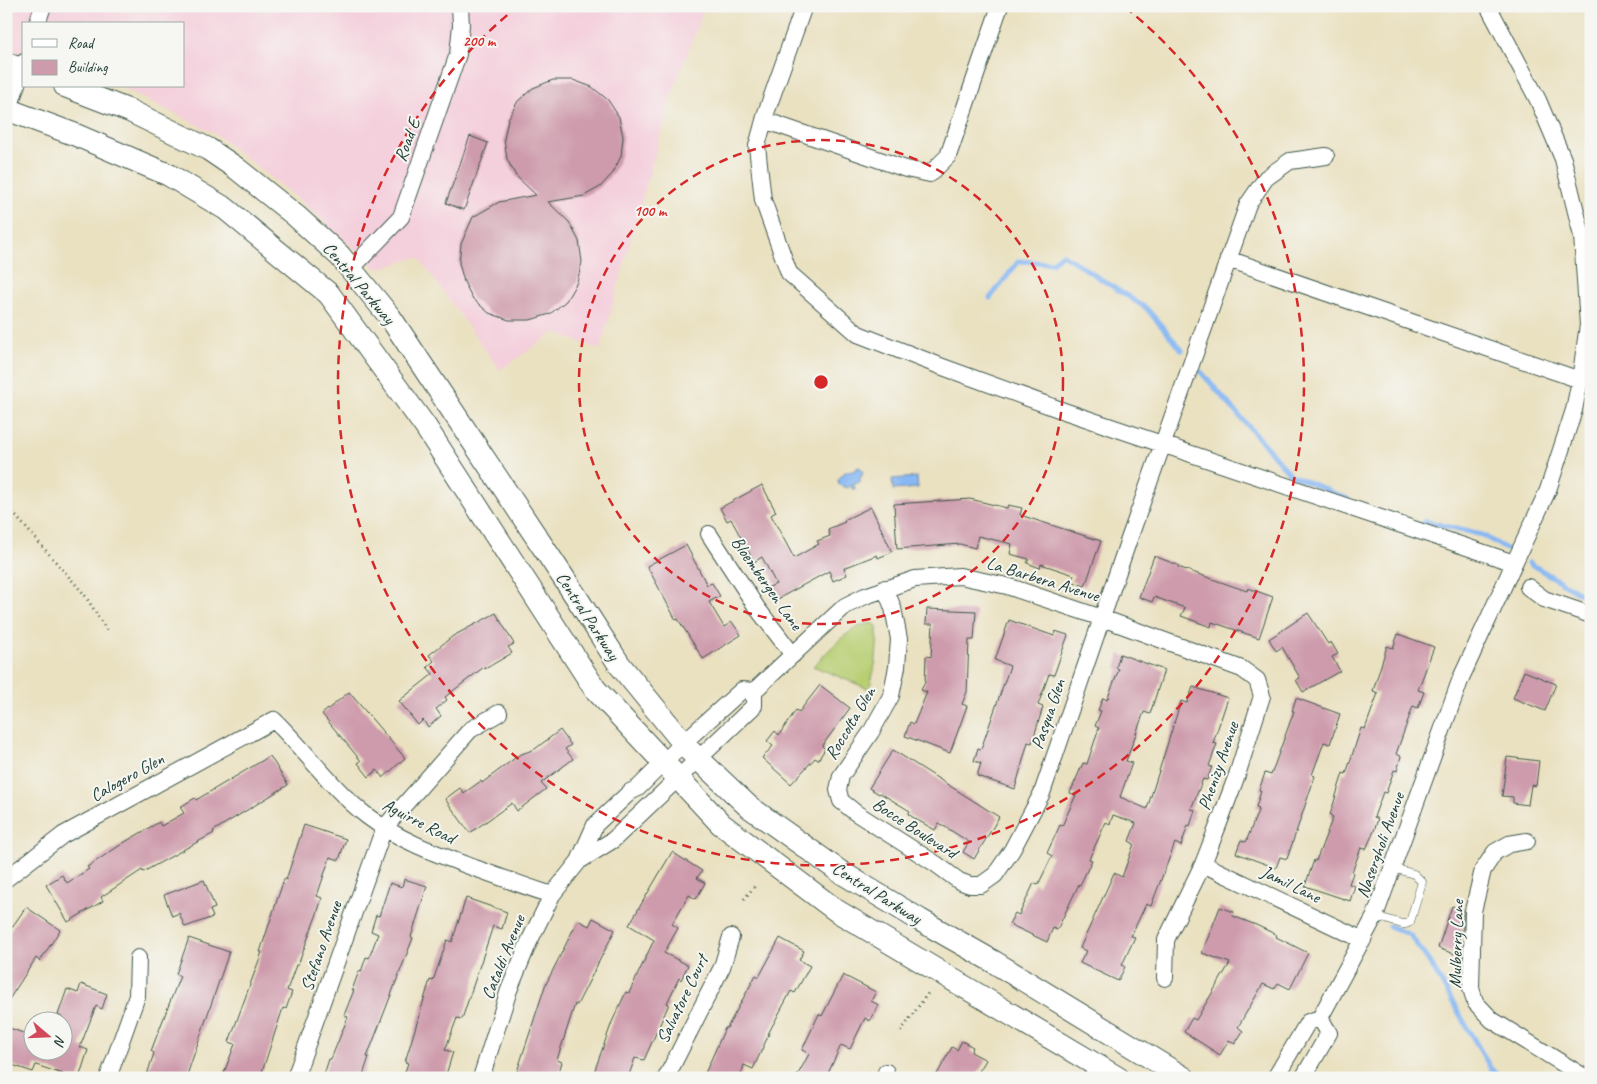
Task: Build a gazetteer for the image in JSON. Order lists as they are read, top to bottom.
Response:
{
  "streets": {
    "main road": ["Central Parkway"],
    "street": [
      "Road E",
      "La Barbera Avenue",
      "Bloembergen Lane",
      "Pasqua Glen",
      "Roccolta Glen",
      "Phenizy Avenue",
      "Calogero Glen",
      "Aguirre Road",
      "Bocce Boulevard",
      "Nasergholi Avenue",
      "Jamil Lane",
      "Mulberry Lane",
      "Stefano Avenue",
      "Cataldi Avenue",
      "Salvatore Court"
    ]
  },
  "crossings": [
    ["Road E", "Central Parkway"],
    ["Central Parkway", "La Barbera Avenue"],
    ["Central Parkway", "Cataldi Avenue"],
    ["La Barbera Avenue", "Bloembergen Lane"],
    ["La Barbera Avenue", "Pasqua Glen"],
    ["La Barbera Avenue", "Roccolta Glen"],
    ["La Barbera Avenue", "Phenizy Avenue"],
    ["La Barbera Avenue", "Cataldi Avenue"],
    ["Pasqua Glen", "Bocce Boulevard"],
    ["Roccolta Glen", "Bocce Boulevard"],
    ["Phenizy Avenue", "Jamil Lane"],
    ["Calogero Glen", "Aguirre Road"],
    ["Aguirre Road", "Stefano Avenue"],
    ["Aguirre Road", "Cataldi Avenue"],
    ["Nasergholi Avenue", "Jamil Lane"]
  ],
  "legend": ["Road", "Building"],
  "north": "right",
  "rings": ["200 m", "100 m"]
}
